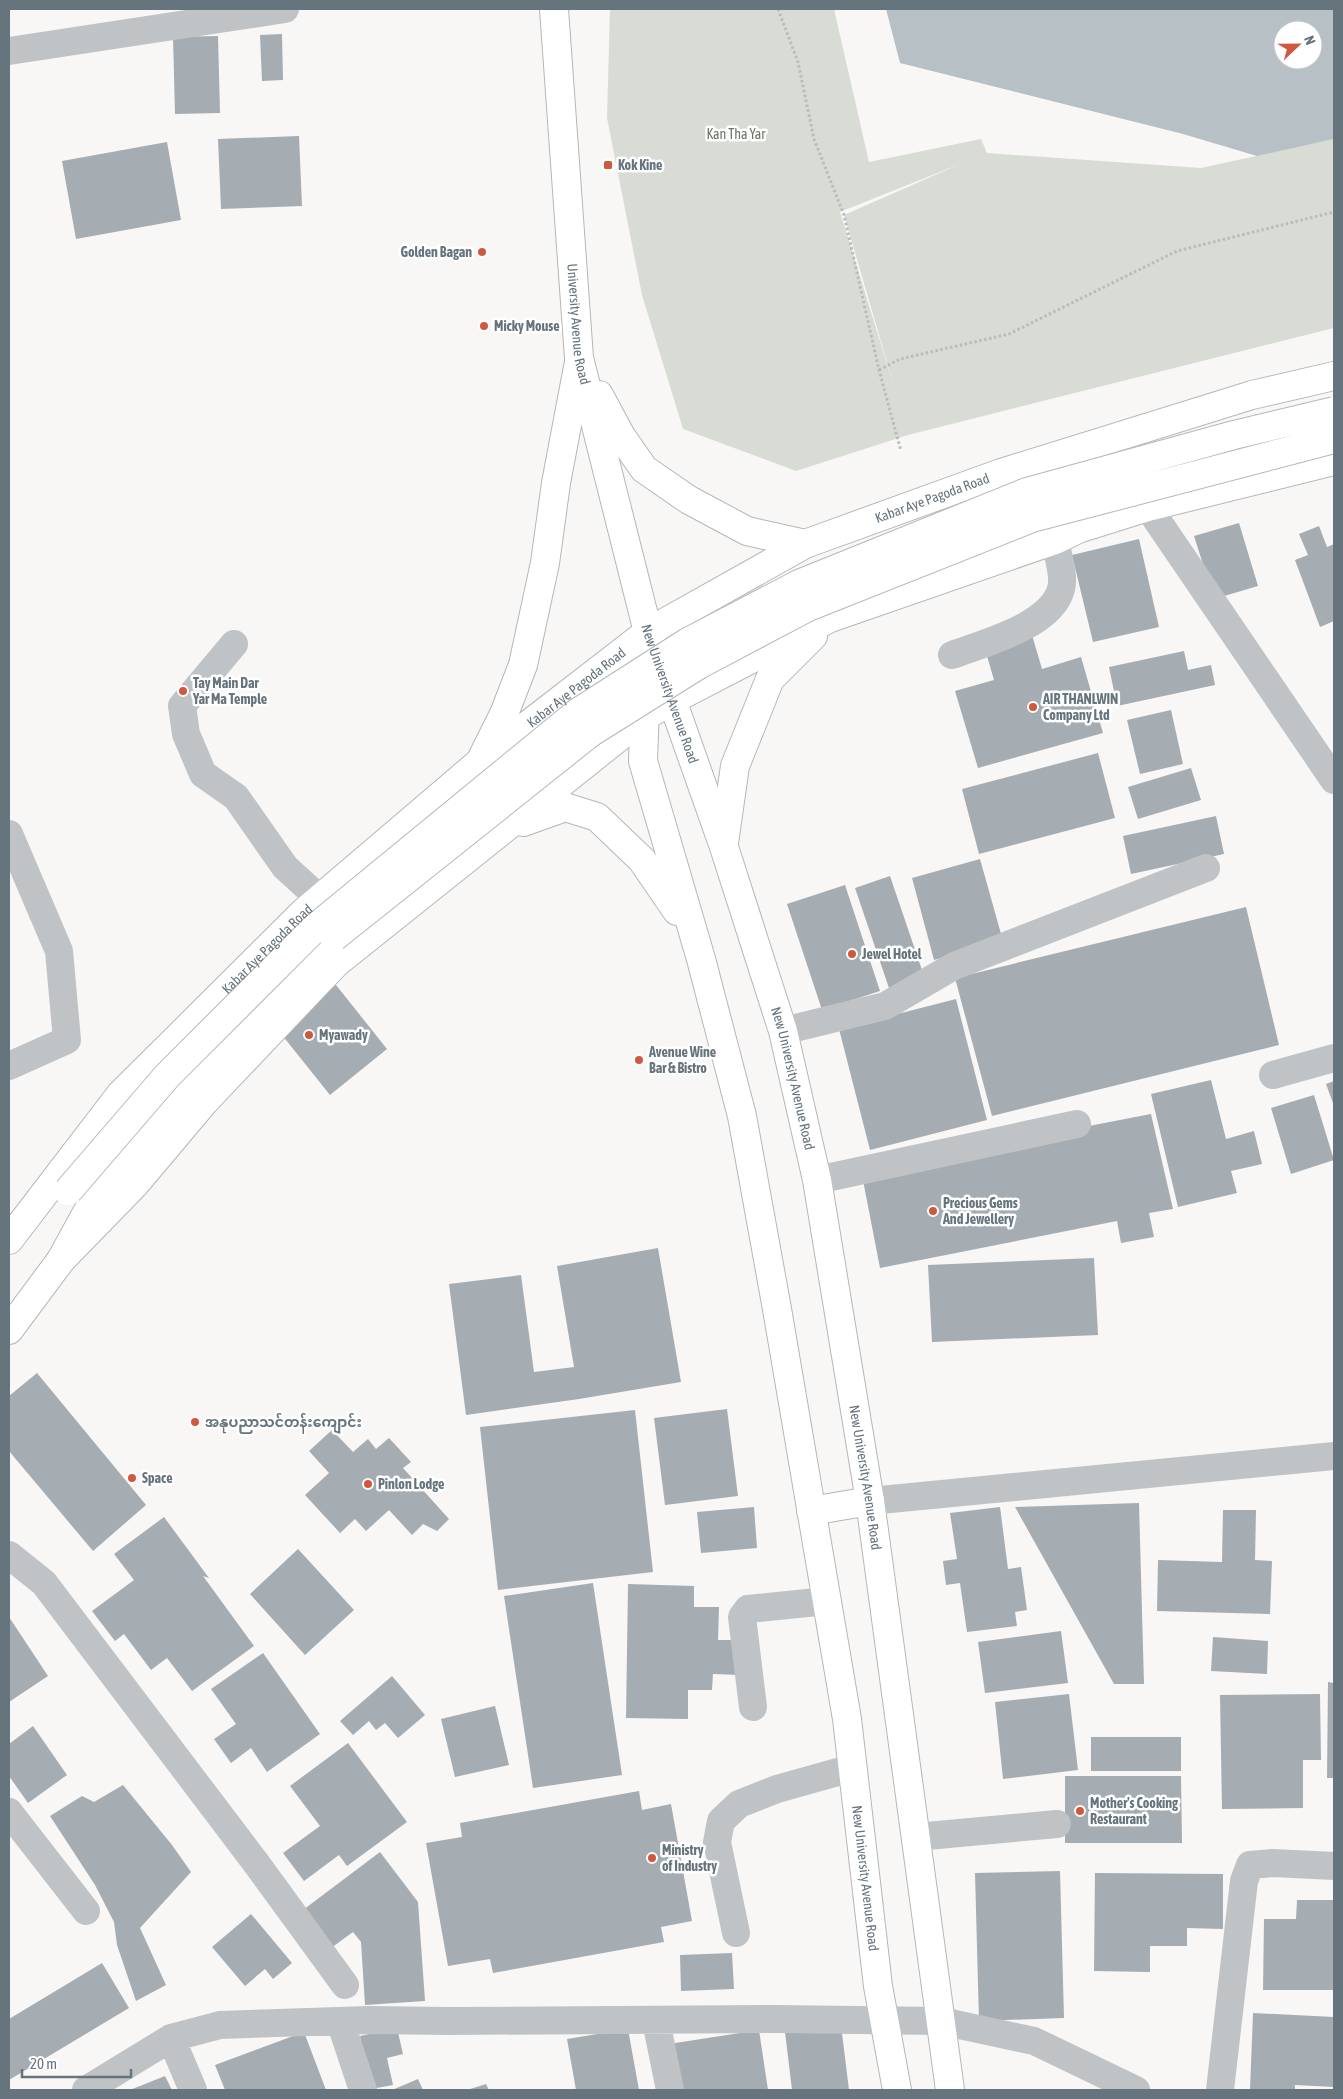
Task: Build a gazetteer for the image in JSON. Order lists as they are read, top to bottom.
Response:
{
  "streets": {
    "main road": ["University Avenue Road", "Kabar Aye Pagoda Road", "New University Avenue Road"]
  },
  "crossings": [
    ["University Avenue Road", "Kabar Aye Pagoda Road"],
    ["University Avenue Road", "New University Avenue Road"],
    ["Kabar Aye Pagoda Road", "New University Avenue Road"]
  ],
  "parks": ["Kan Tha Yar"],
  "places": {
    "transit": ["Kok Kine"],
    "other": [
      "Golden Bagan",
      "Micky Mouse",
      "Tay Main Dar Yar Ma Temple",
      "AIR THANLWIN Company Ltd",
      "Jewel Hotel",
      "Myawady",
      "Avenue Wine Bar & Bistro",
      "Precious Gems And Jewellery",
      "အနုပညာသင်တန်းကျောင်း",
      "Space",
      "Pinlon Lodge",
      "Mother's Cooking Restaurant",
      "Ministry of Industry"
    ]
  },
  "scale_bar": "20 m",
  "north": "right"
}
